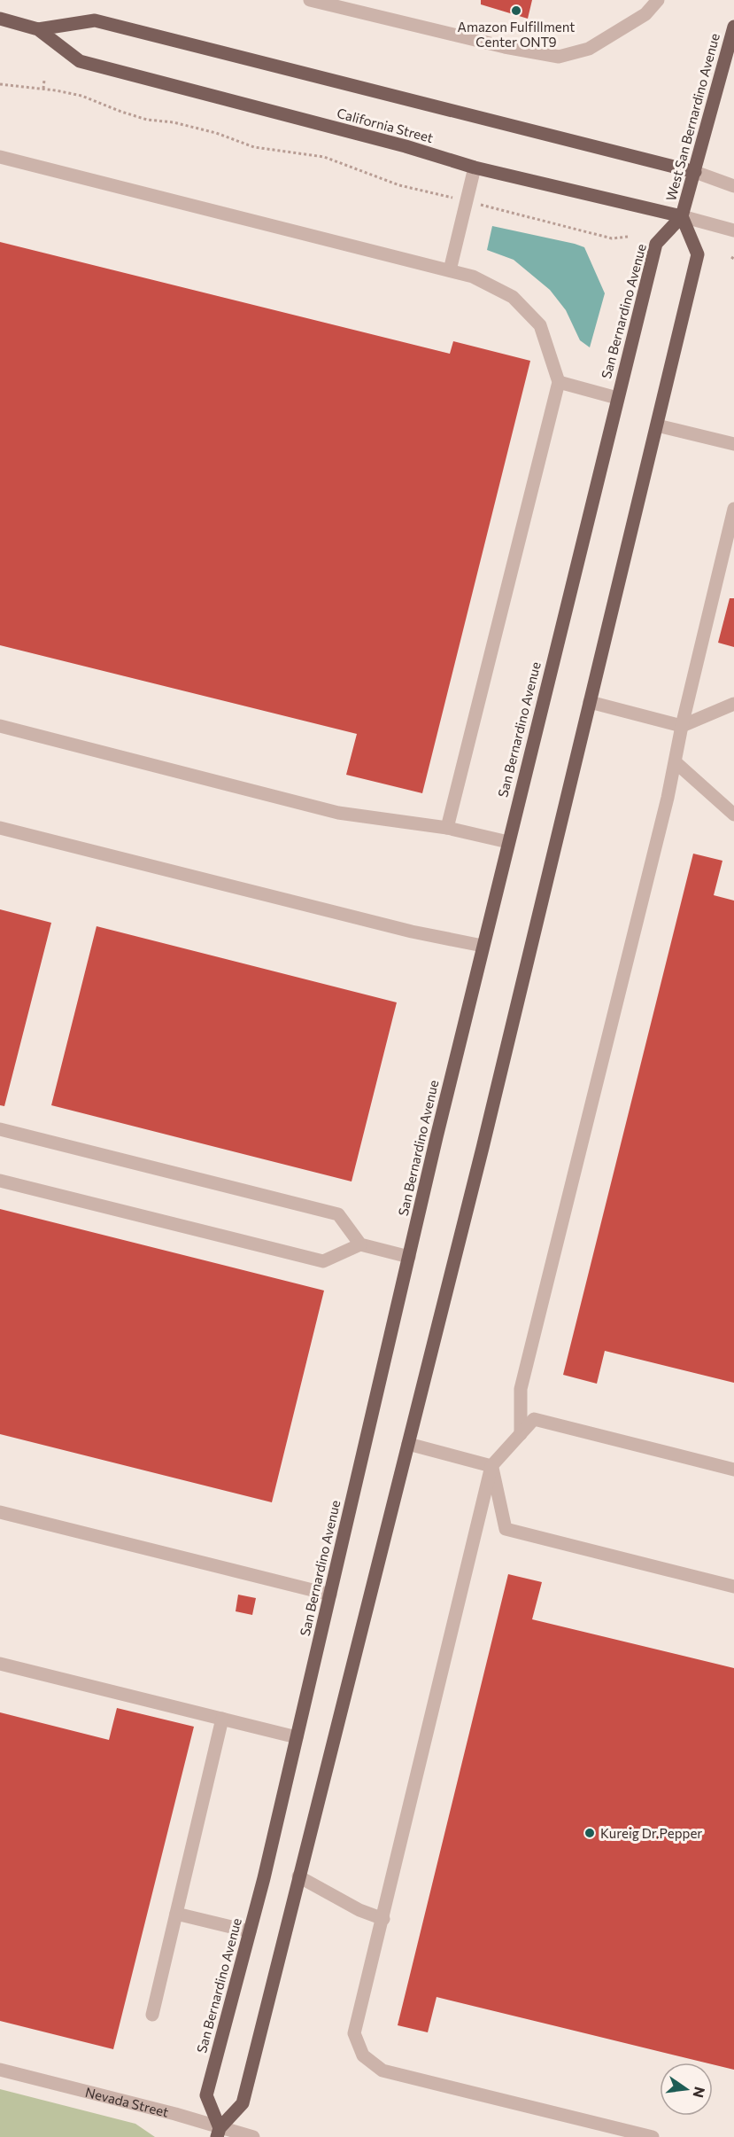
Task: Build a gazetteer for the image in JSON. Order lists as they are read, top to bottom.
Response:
{
  "streets": {
    "main road": ["West San Bernardino Avenue", "California Street", "San Bernardino Avenue"],
    "street": ["Nevada Street"]
  },
  "crossings": [
    ["West San Bernardino Avenue", "California Street"],
    ["West San Bernardino Avenue", "San Bernardino Avenue"],
    ["California Street", "San Bernardino Avenue"],
    ["San Bernardino Avenue", "Nevada Street"]
  ],
  "places": ["Amazon Fulfillment Center ONT9", "Kureig Dr.Pepper"],
  "north": "right"
}
